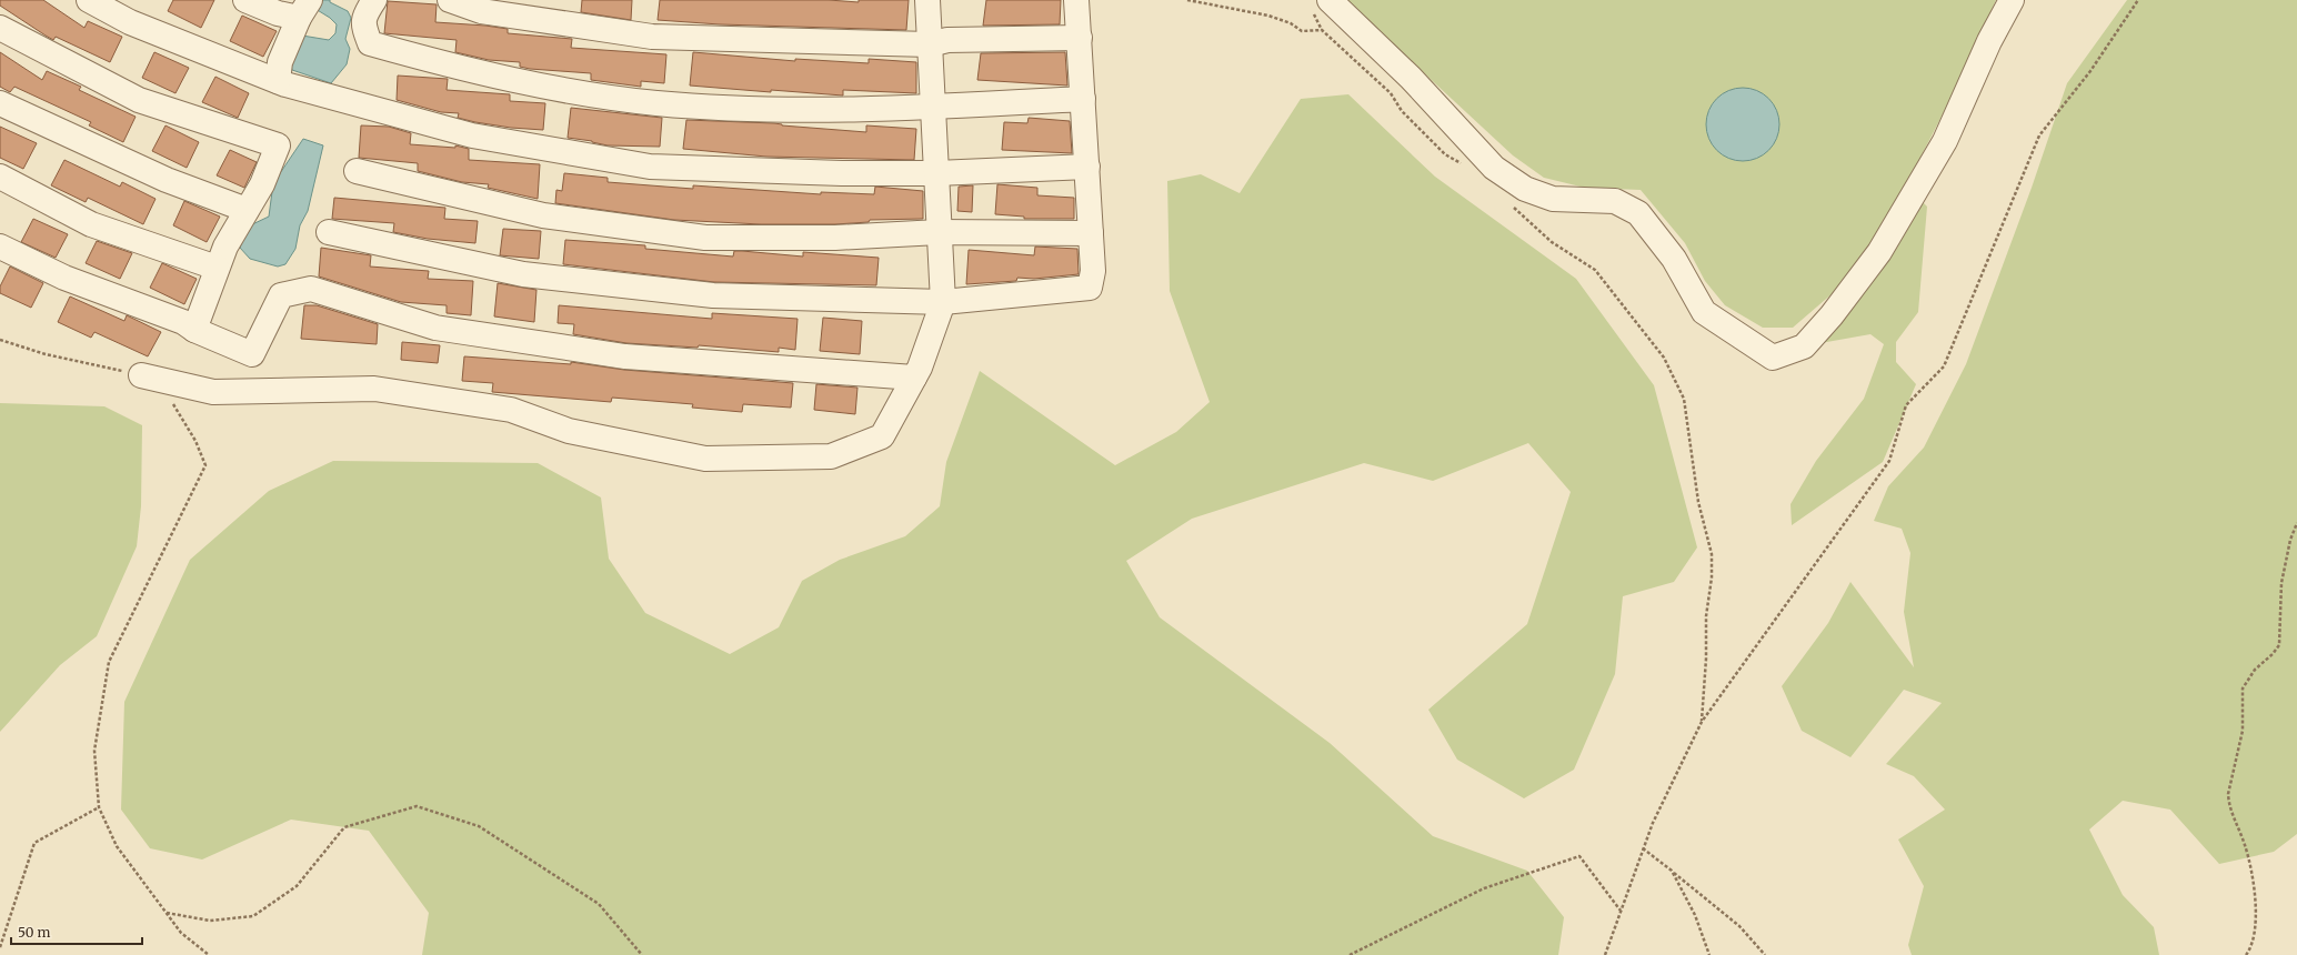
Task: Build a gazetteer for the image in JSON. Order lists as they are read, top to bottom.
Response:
{
  "scale_bar": "50 m"
}
